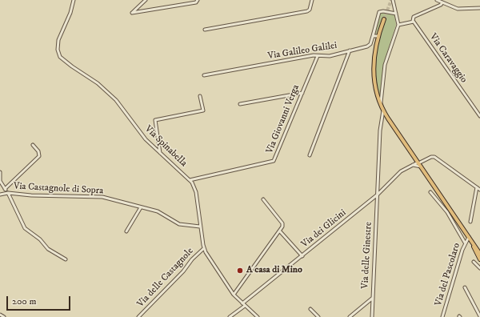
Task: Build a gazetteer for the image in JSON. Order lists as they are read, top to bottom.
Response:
{
  "streets": {
    "street": [
      "Via Galileo Galilei",
      "Via Caravaggio",
      "Via Giovanni Verga",
      "Via Spinabella",
      "Via Castagnole di Sopra",
      "Via dei Glicini",
      "Via delle Ginestre",
      "Via del Pascolaro",
      "Via delle Castagnole"
    ]
  },
  "crossings": [
    ["Via Galileo Galilei", "Via Giovanni Verga"],
    ["Via Giovanni Verga", "Via Spinabella"],
    ["Via Spinabella", "Via Castagnole di Sopra"],
    ["Via Spinabella", "Via dei Glicini"],
    ["Via Spinabella", "Via delle Castagnole"],
    ["Via dei Glicini", "Via delle Ginestre"]
  ],
  "places": ["A casa di Mino"],
  "scale_bar": "200 m"
}
